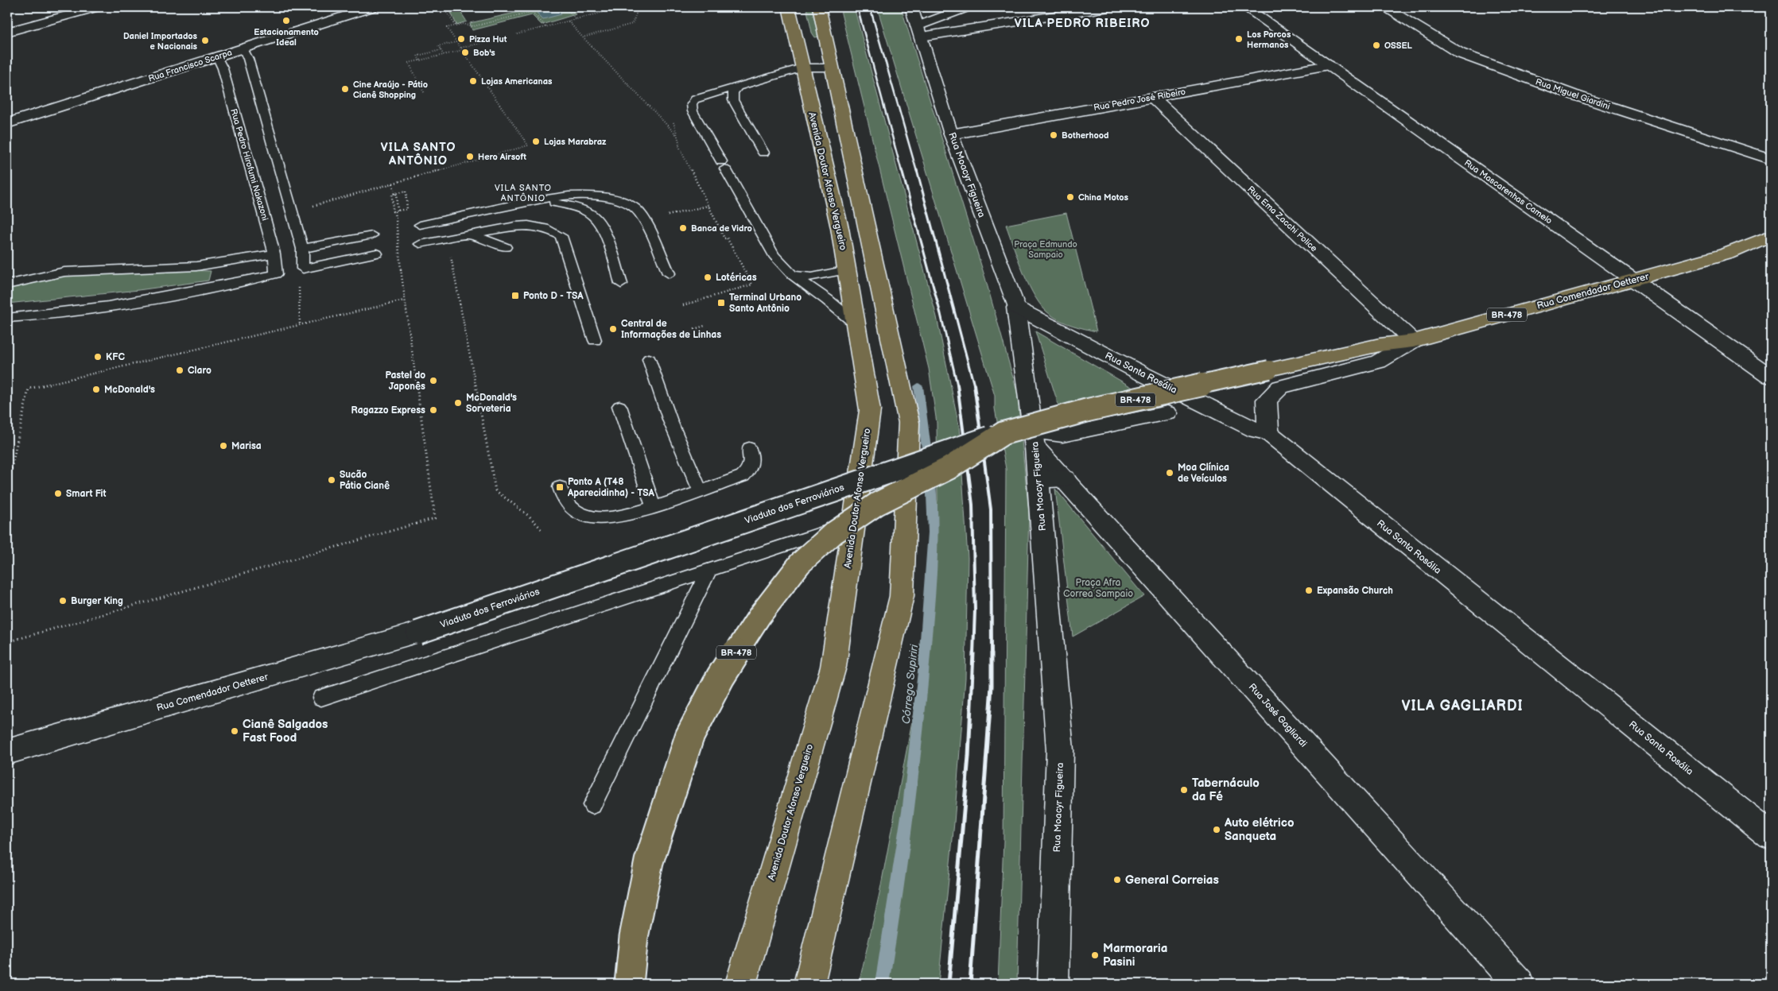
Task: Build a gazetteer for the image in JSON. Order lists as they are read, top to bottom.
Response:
{
  "streets": {
    "main road": [
      "Avenida Doutor Afonso Vergueiro",
      "Rua Comendador Oetterer",
      "BR-478",
      "Viaduto dos Ferroviários"
    ],
    "street": [
      "Rua Francisco Scarpa",
      "Rua Miguel Giardini",
      "Rua Pedro José Ribeiro",
      "Rua Moacyr Figueira",
      "Rua Mascarenhas Camelo",
      "Rua Ema Zacchi Police",
      "Rua Santa Rosália",
      "Rua José Gagliardi"
    ],
    "lane": ["Rua Pedro Hirofumi Nakazoni"]
  },
  "crossings": [
    ["Rua Francisco Scarpa", "Rua Pedro Hirofumi Nakazoni"],
    ["Rua Pedro José Ribeiro", "Rua Moacyr Figueira"],
    ["Rua Pedro José Ribeiro", "Rua Mascarenhas Camelo"],
    ["Rua Pedro José Ribeiro", "Rua Ema Zacchi Police"],
    ["Rua Moacyr Figueira", "Rua Santa Rosália"],
    ["Rua Moacyr Figueira", "Rua José Gagliardi"],
    ["Rua Mascarenhas Camelo", "Rua Comendador Oetterer"],
    ["Rua Ema Zacchi Police", "Rua Comendador Oetterer"],
    ["Rua Comendador Oetterer", "Rua Santa Rosália"],
    ["Rua Comendador Oetterer", "Viaduto dos Ferroviários"],
    ["BR-478", "Viaduto dos Ferroviários"]
  ],
  "districts": [
    "VILA PEDRO RIBEIRO",
    "VILA SANTO ANTÔNIO",
    "VILA SANTO ANTÔNIO",
    "VILA GAGLIARDI"
  ],
  "water": ["Córrego Supiriri"],
  "parks": ["Praça Edmundo Sampaio", "Praça Afra Correa Sampaio"],
  "places": {
    "other": [
      "Estacionamento Ideal",
      "Pizza Hut",
      "Los Porcos Hermanos",
      "Daniel Importados e Nacionais",
      "OSSEL",
      "Bob's",
      "Lojas Americanas",
      "Cine Araújo - Pátio Cianê Shopping",
      "Botherhood",
      "Lojas Marabraz",
      "Hero Airsoft",
      "China Motos",
      "Banca de Vidro",
      "Lotéricas",
      "Central de Informações de Linhas",
      "KFC",
      "Claro",
      "Pastel do Japonês",
      "McDonald's",
      "McDonald's Sorveteria",
      "Ragazzo Express",
      "Marisa",
      "Moa Clínica de Veículos",
      "Sucão Pátio Cianê",
      "Smart Fit",
      "Expansão Church",
      "Burger King",
      "Cianê Salgados Fast Food",
      "Tabernáculo da Fé",
      "Auto elétrico Sanqueta",
      "General Correias",
      "Marmoraria Pasini"
    ],
    "transit": ["Ponto D - TSA", "Terminal Urbano Santo Antônio", "Ponto A (T48 Aparecidinha) - TSA"]
  }
}
